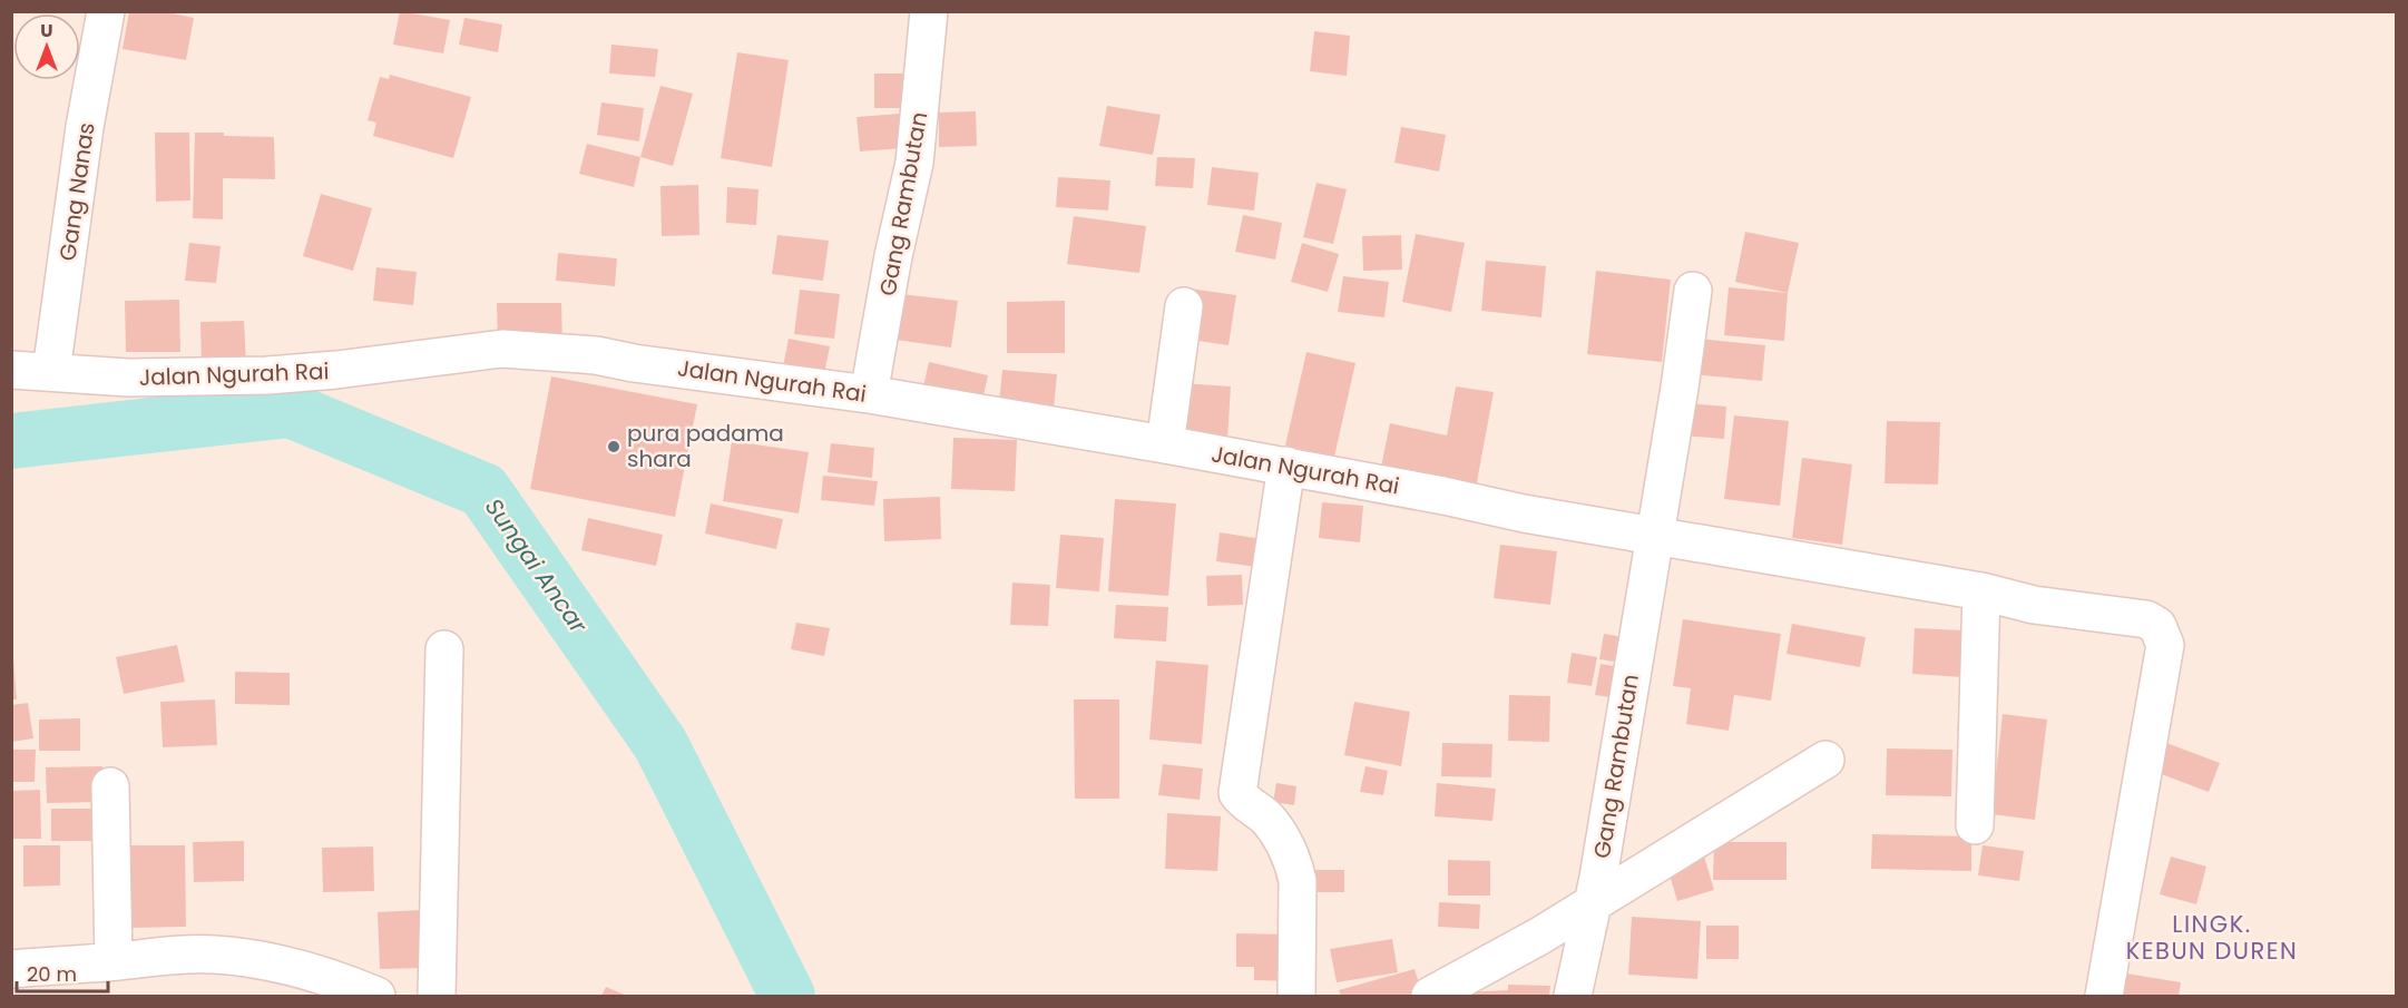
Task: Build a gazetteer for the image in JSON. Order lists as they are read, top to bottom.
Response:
{
  "streets": {
    "street": ["Gang Nanas", "Gang Rambutan", "Jalan Ngurah Rai"]
  },
  "crossings": [
    ["Gang Nanas", "Jalan Ngurah Rai"],
    ["Gang Rambutan", "Jalan Ngurah Rai"]
  ],
  "districts": ["LINGK. KEBUN DUREN"],
  "water": ["Sungai Ancar"],
  "places": ["pura padama shara"],
  "scale_bar": "20 m",
  "north": "top"
}
